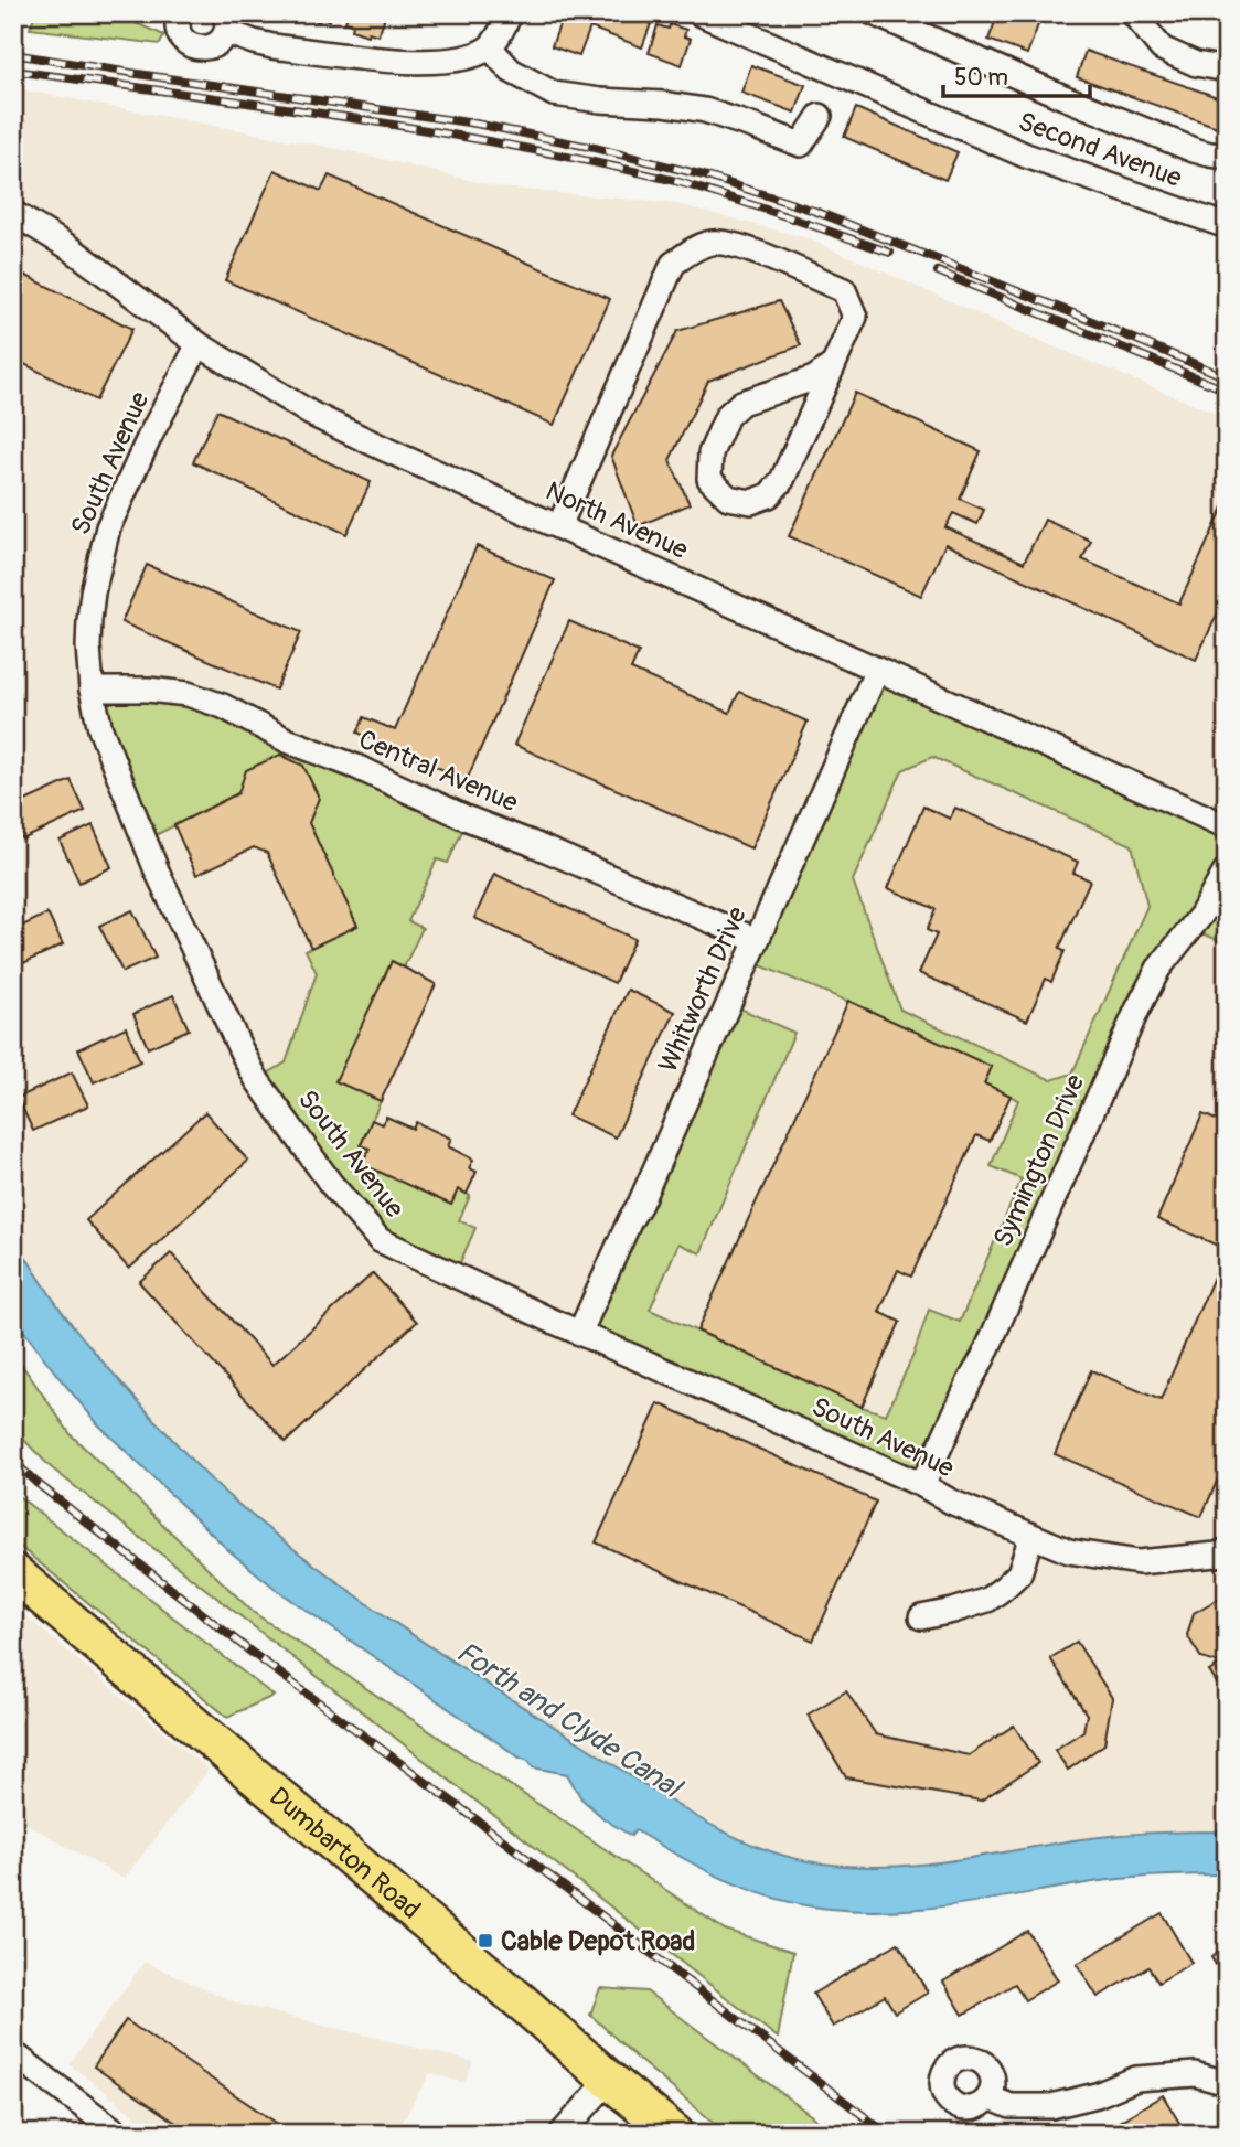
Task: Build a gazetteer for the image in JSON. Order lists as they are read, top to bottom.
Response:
{
  "streets": {
    "main road": ["Dumbarton Road"],
    "street": [
      "Second Avenue",
      "South Avenue",
      "North Avenue",
      "Central Avenue",
      "Whitworth Drive",
      "Symington Drive"
    ]
  },
  "crossings": [
    ["South Avenue", "North Avenue"],
    ["South Avenue", "Central Avenue"],
    ["South Avenue", "Whitworth Drive"],
    ["South Avenue", "Symington Drive"],
    ["North Avenue", "Whitworth Drive"],
    ["Central Avenue", "Whitworth Drive"]
  ],
  "water": ["Forth and Clyde Canal"],
  "places": {
    "transit": ["Cable Depot Road"]
  },
  "scale_bar": "50 m"
}
